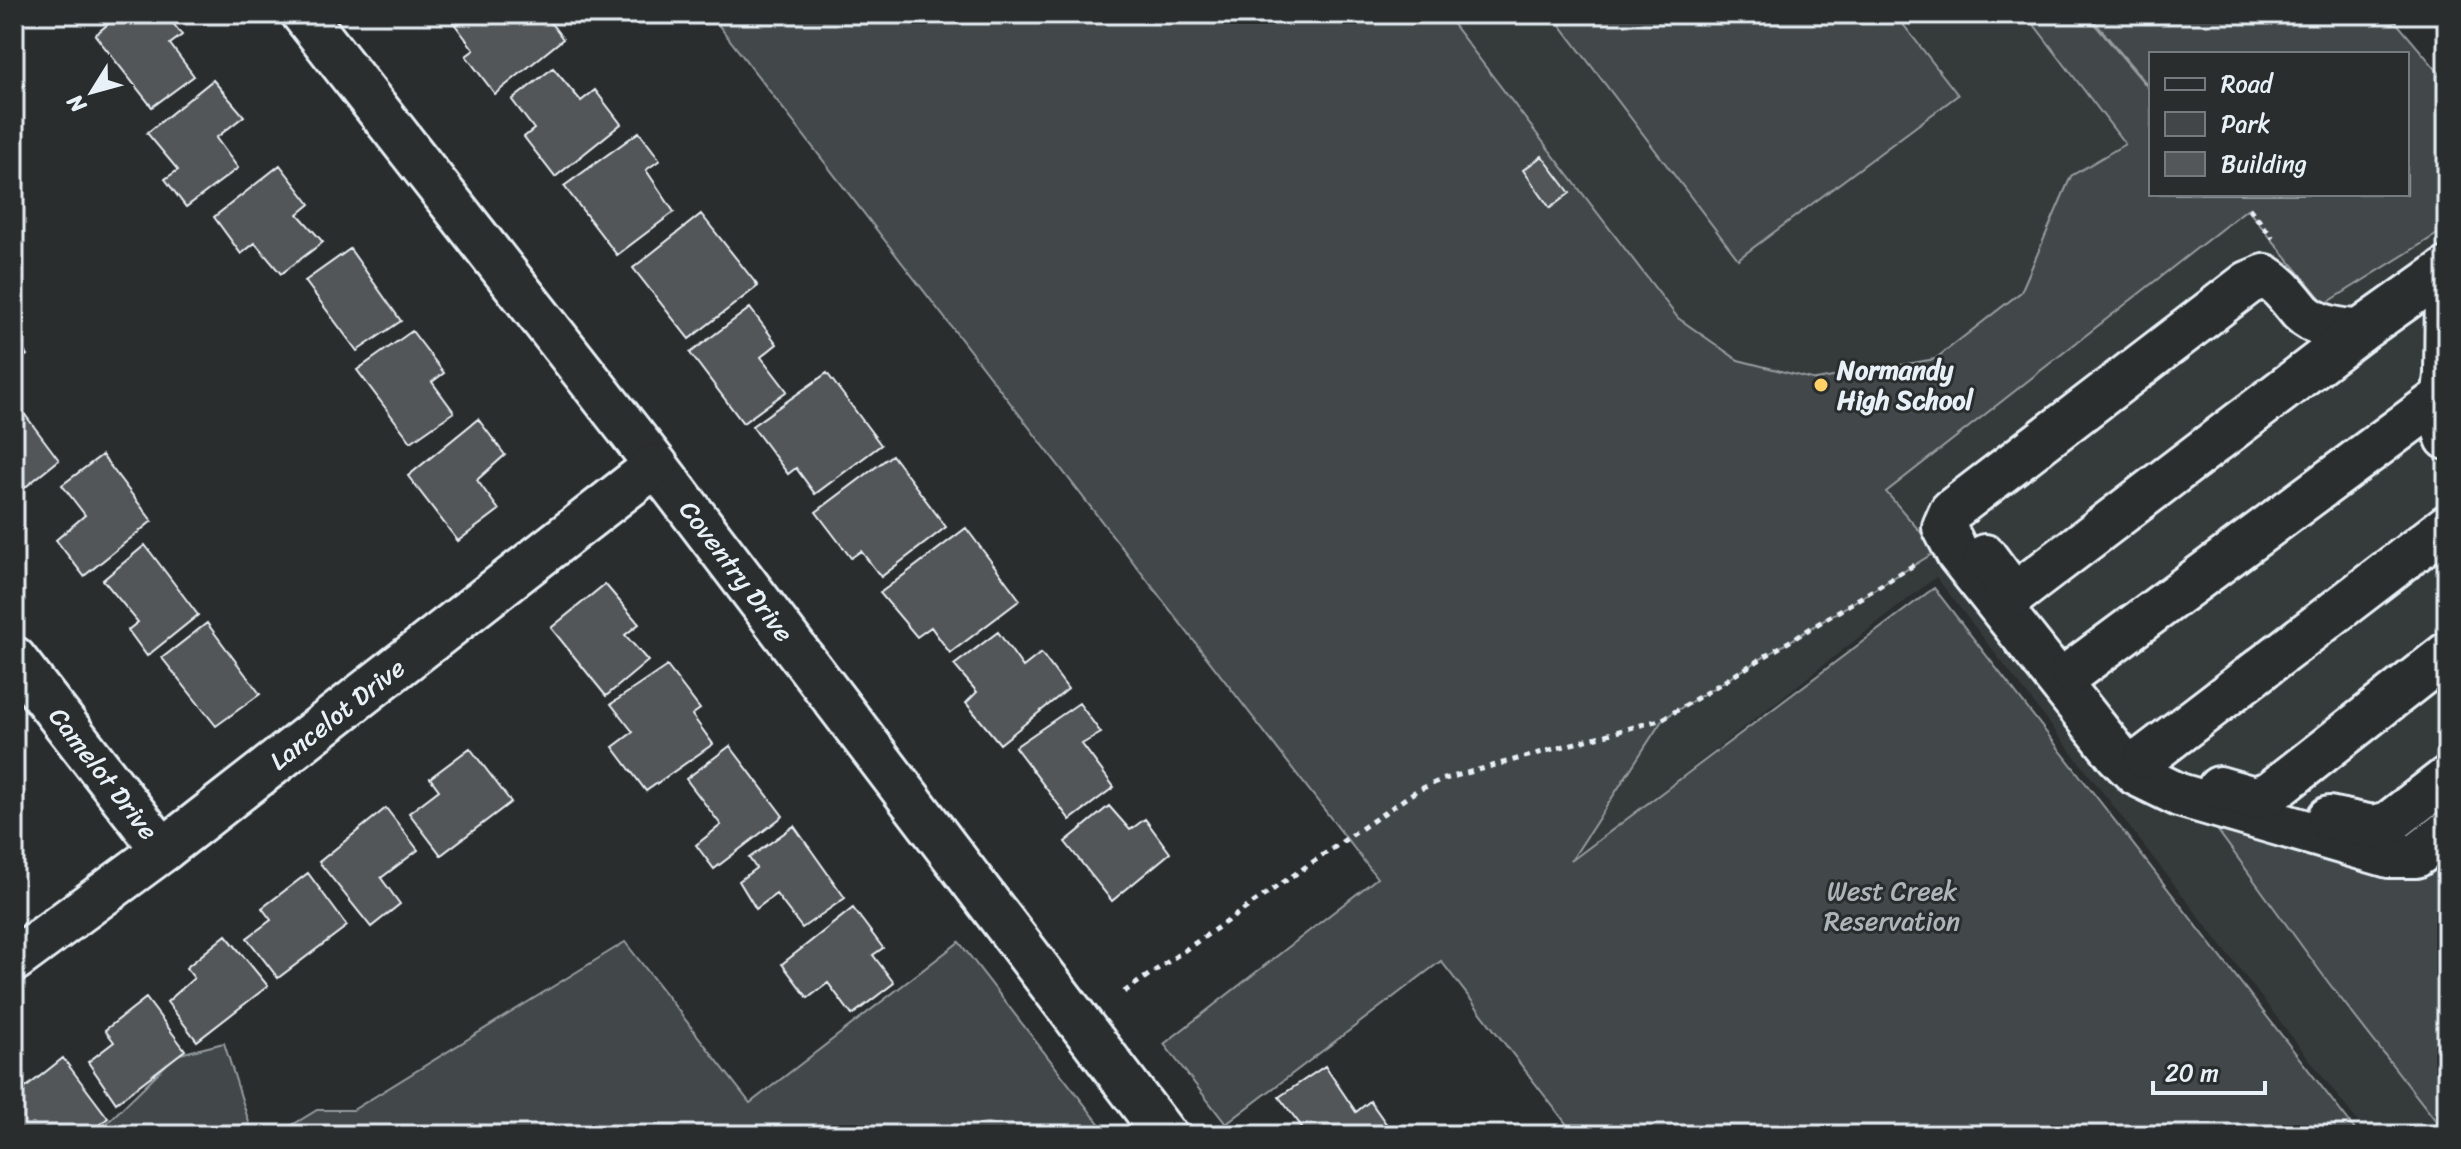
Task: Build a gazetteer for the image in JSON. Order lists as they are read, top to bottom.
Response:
{
  "streets": {
    "street": ["Coventry Drive", "Lancelot Drive", "Camelot Drive"]
  },
  "crossings": [
    ["Coventry Drive", "Lancelot Drive"],
    ["Lancelot Drive", "Camelot Drive"]
  ],
  "parks": ["West Creek Reservation"],
  "places": ["Normandy High School"],
  "legend": ["Road", "Park", "Building"],
  "scale_bar": "20 m",
  "north": "bottom left"
}
